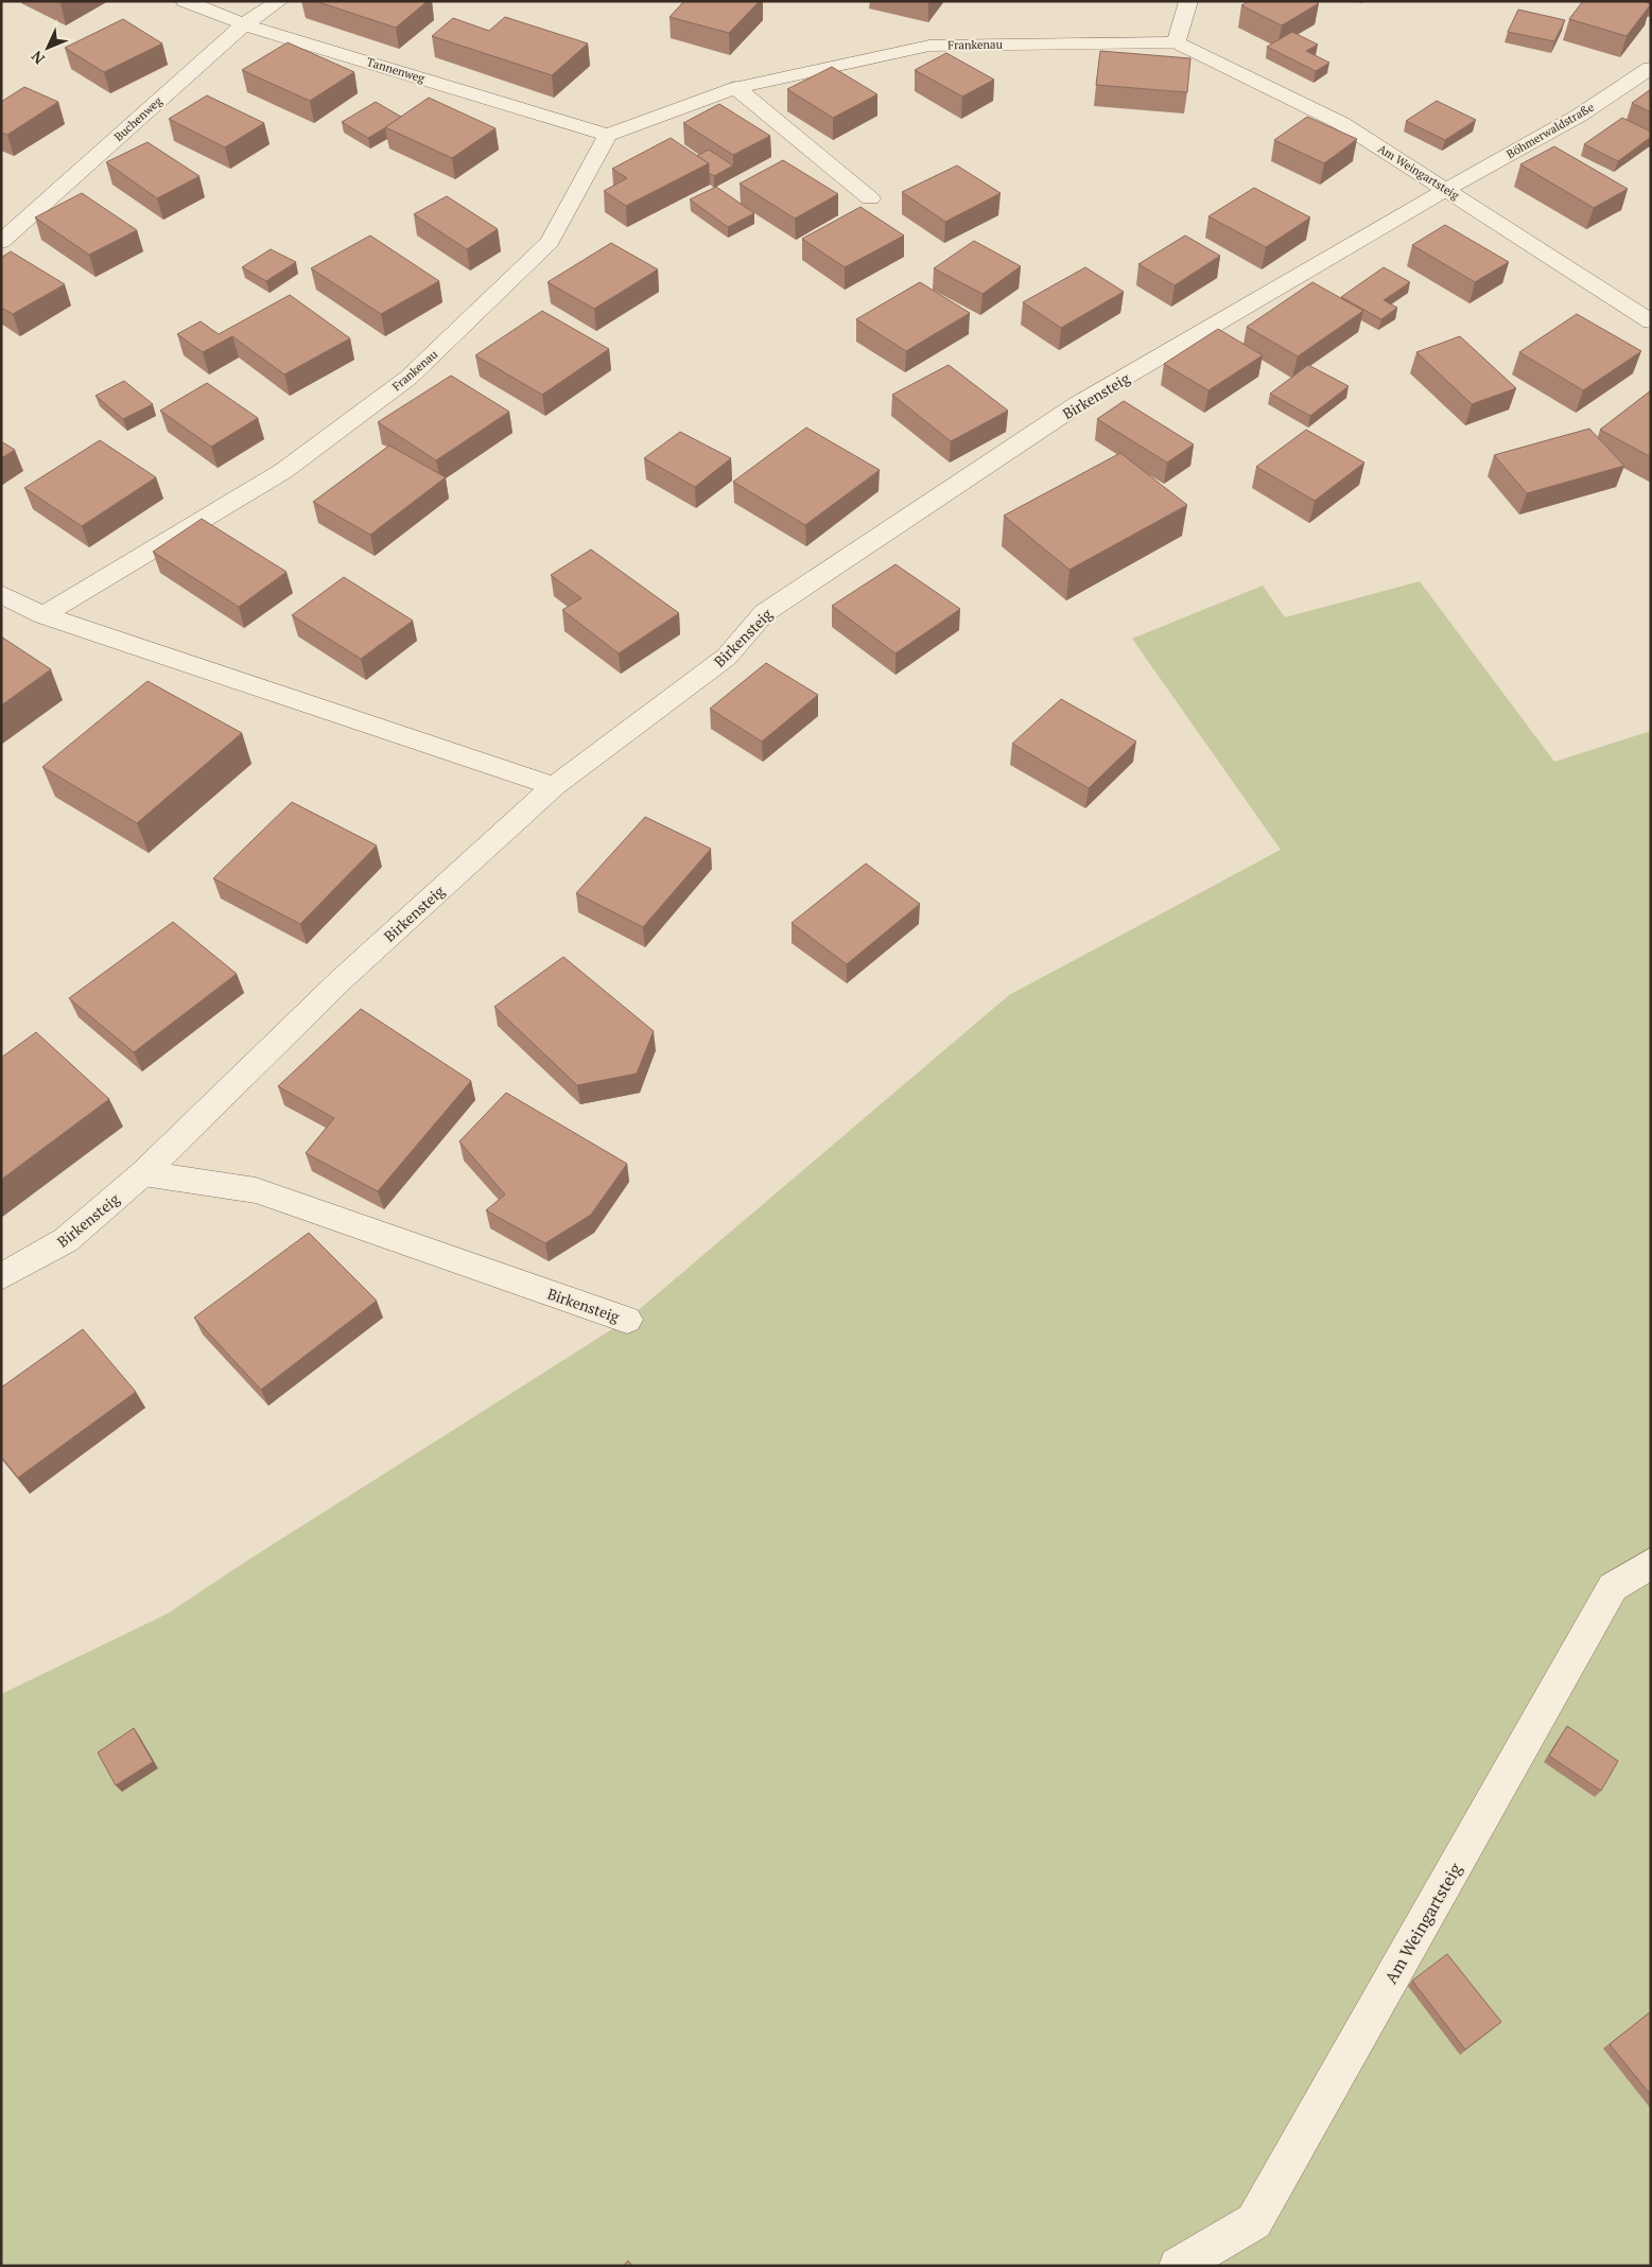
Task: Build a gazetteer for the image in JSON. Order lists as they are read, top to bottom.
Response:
{
  "streets": {
    "street": [
      "Frankenau",
      "Tannenweg",
      "Buchenweg",
      "Böhmerwaldstraße",
      "Am Weingartsteig",
      "Birkensteig"
    ]
  },
  "crossings": [
    ["Frankenau", "Tannenweg"],
    ["Frankenau", "Am Weingartsteig"],
    ["Tannenweg", "Buchenweg"],
    ["Böhmerwaldstraße", "Am Weingartsteig"],
    ["Böhmerwaldstraße", "Birkensteig"],
    ["Am Weingartsteig", "Birkensteig"]
  ],
  "north": "bottom left"
}
